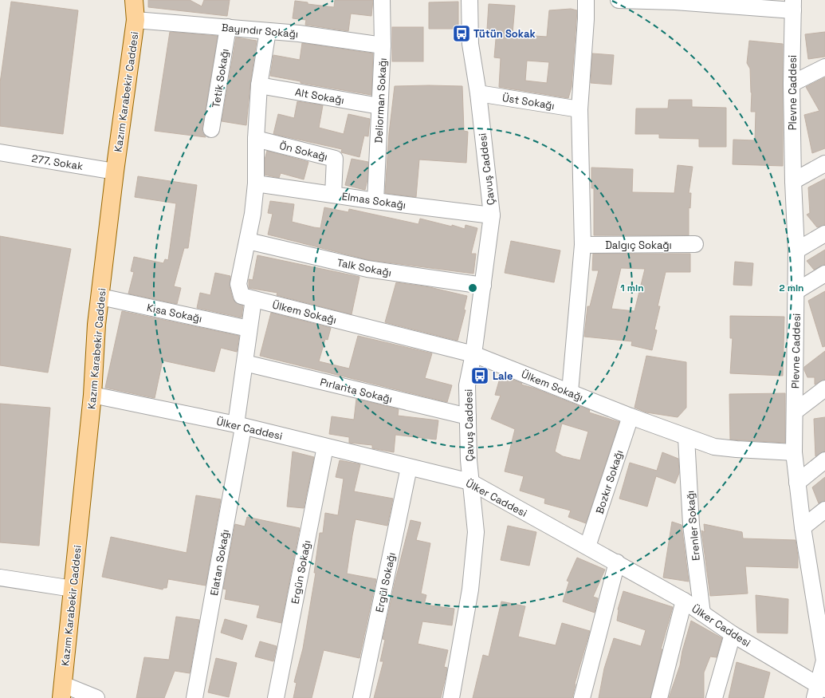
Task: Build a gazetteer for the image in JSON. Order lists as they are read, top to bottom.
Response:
{
  "streets": {
    "main road": ["Kazım Karabekir Caddesi"],
    "street": [
      "Bayındır Sokağı",
      "Tetik Sokağı",
      "Plevne Caddesi",
      "Alt Sokağı",
      "Deliorman Sokağı",
      "Üst Sokağı",
      "Ön Sokağı",
      "277. Sokak",
      "Çavuş Caddesi",
      "Elmas Sokağı",
      "Dalgıç Sokağı",
      "Talk Sokağı",
      "Ülkem Sokağı",
      "Kısa Sokağı",
      "Pırlanta Sokağı",
      "Ülker Caddesi",
      "Bozkır Sokağı",
      "Erenler Sokağı",
      "Elatan Sokağı",
      "Ergün Sokağı",
      "Ergül Sokağı"
    ]
  },
  "crossings": [
    ["Bayındır Sokağı", "Tetik Sokağı"],
    ["Bayındır Sokağı", "Kazım Karabekir Caddesi"],
    ["Bayındır Sokağı", "Deliorman Sokağı"],
    ["Bayındır Sokağı", "Ülkem Sokağı"],
    ["Kazım Karabekir Caddesi", "277. Sokak"],
    ["Kazım Karabekir Caddesi", "Kısa Sokağı"],
    ["Kazım Karabekir Caddesi", "Ülker Caddesi"],
    ["Plevne Caddesi", "Ülkem Sokağı"],
    ["Plevne Caddesi", "Ülker Caddesi"],
    ["Alt Sokağı", "Deliorman Sokağı"],
    ["Alt Sokağı", "Ülkem Sokağı"],
    ["Deliorman Sokağı", "Elmas Sokağı"],
    ["Üst Sokağı", "Çavuş Caddesi"],
    ["Ön Sokağı", "Elmas Sokağı"],
    ["Ön Sokağı", "Ülkem Sokağı"],
    ["Çavuş Caddesi", "Elmas Sokağı"],
    ["Çavuş Caddesi", "Talk Sokağı"],
    ["Çavuş Caddesi", "Ülkem Sokağı"],
    ["Çavuş Caddesi", "Pırlanta Sokağı"],
    ["Çavuş Caddesi", "Ülker Caddesi"],
    ["Elmas Sokağı", "Ülkem Sokağı"],
    ["Talk Sokağı", "Ülkem Sokağı"],
    ["Ülkem Sokağı", "Bozkır Sokağı"],
    ["Ülkem Sokağı", "Erenler Sokağı"],
    ["Ülker Caddesi", "Bozkır Sokağı"],
    ["Ülker Caddesi", "Erenler Sokağı"],
    ["Ülker Caddesi", "Elatan Sokağı"],
    ["Ülker Caddesi", "Ergün Sokağı"],
    ["Ülker Caddesi", "Ergül Sokağı"]
  ],
  "places": {
    "bus stop": ["Tütün Sokak", "Lale"]
  },
  "rings": ["1 min", "2 min"]
}
